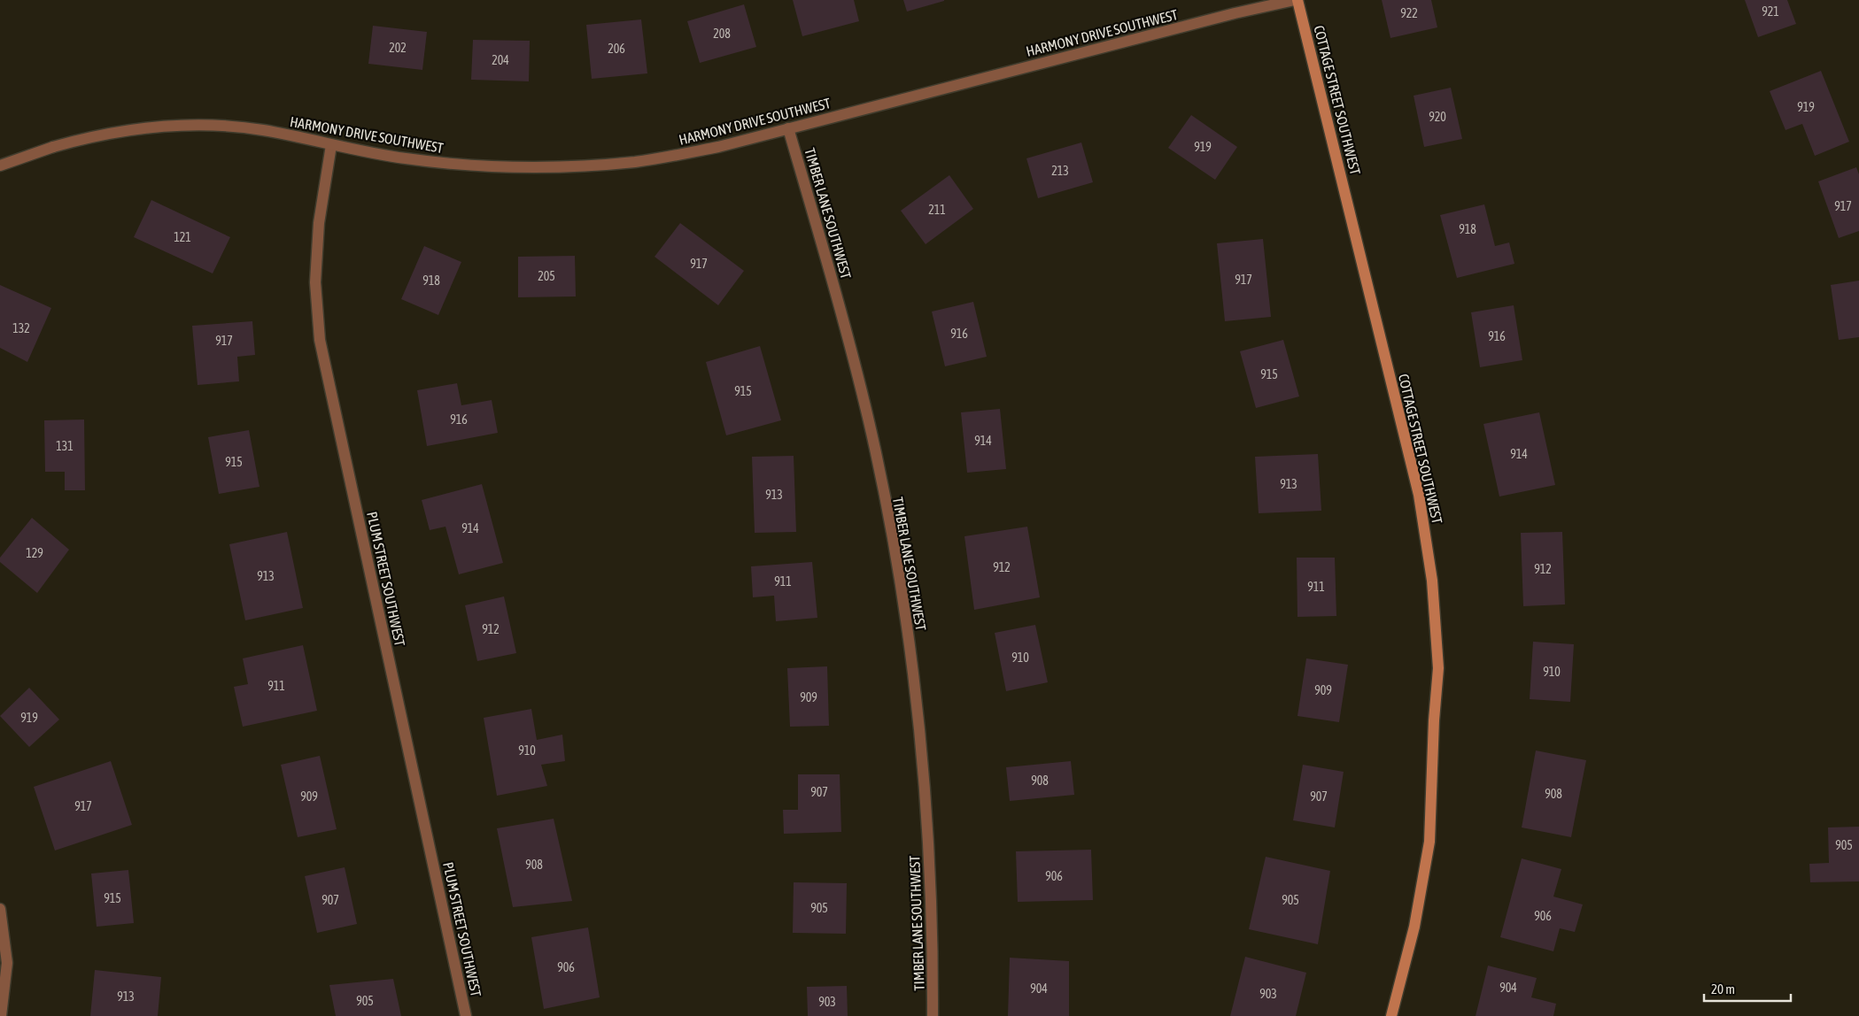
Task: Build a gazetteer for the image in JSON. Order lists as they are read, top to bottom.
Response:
{
  "streets": {
    "street": [
      "HARMONY DRIVE SOUTHWEST",
      "COTTAGE STREET SOUTHWEST",
      "TIMBER LANE SOUTHWEST",
      "PLUM STREET SOUTHWEST"
    ]
  },
  "crossings": [
    ["HARMONY DRIVE SOUTHWEST", "COTTAGE STREET SOUTHWEST"],
    ["HARMONY DRIVE SOUTHWEST", "TIMBER LANE SOUTHWEST"],
    ["HARMONY DRIVE SOUTHWEST", "PLUM STREET SOUTHWEST"]
  ],
  "house_numbers": [
    "921",
    "922",
    "208",
    "202",
    "206",
    "204",
    "919",
    "920",
    "919",
    "213",
    "917",
    "211",
    "918",
    "121",
    "917",
    "205",
    "917",
    "918",
    "132",
    "916",
    "916",
    "917",
    "915",
    "915",
    "916",
    "914",
    "131",
    "914",
    "915",
    "913",
    "913",
    "914",
    "129",
    "912",
    "912",
    "913",
    "911",
    "911",
    "912",
    "910",
    "910",
    "911",
    "909",
    "909",
    "919",
    "910",
    "908",
    "907",
    "908",
    "909",
    "907",
    "917",
    "905",
    "908",
    "906",
    "915",
    "907",
    "905",
    "905",
    "906",
    "906",
    "904",
    "904",
    "903",
    "913",
    "905",
    "903"
  ],
  "scale_bar": "20 m"
}
